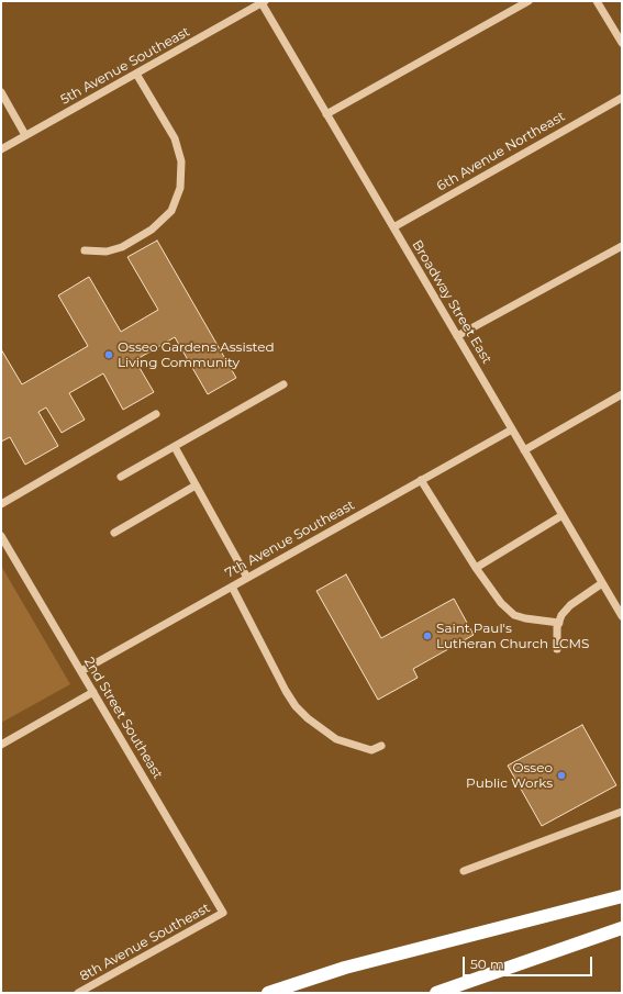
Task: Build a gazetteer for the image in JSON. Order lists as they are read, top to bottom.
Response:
{
  "streets": {
    "street": [
      "5th Avenue Southeast",
      "6th Avenue Northeast",
      "Broadway Street East",
      "7th Avenue Southeast",
      "2nd Street Southeast",
      "8th Avenue Southeast"
    ]
  },
  "crossings": [
    ["5th Avenue Southeast", "Broadway Street East"],
    ["6th Avenue Northeast", "Broadway Street East"],
    ["Broadway Street East", "7th Avenue Southeast"],
    ["7th Avenue Southeast", "2nd Street Southeast"],
    ["2nd Street Southeast", "8th Avenue Southeast"]
  ],
  "places": ["Osseo Gardens Assisted Living Community", "Saint Paul's Lutheran Church LCMS", "Osseo Public Works"],
  "scale_bar": "50 m"
}
